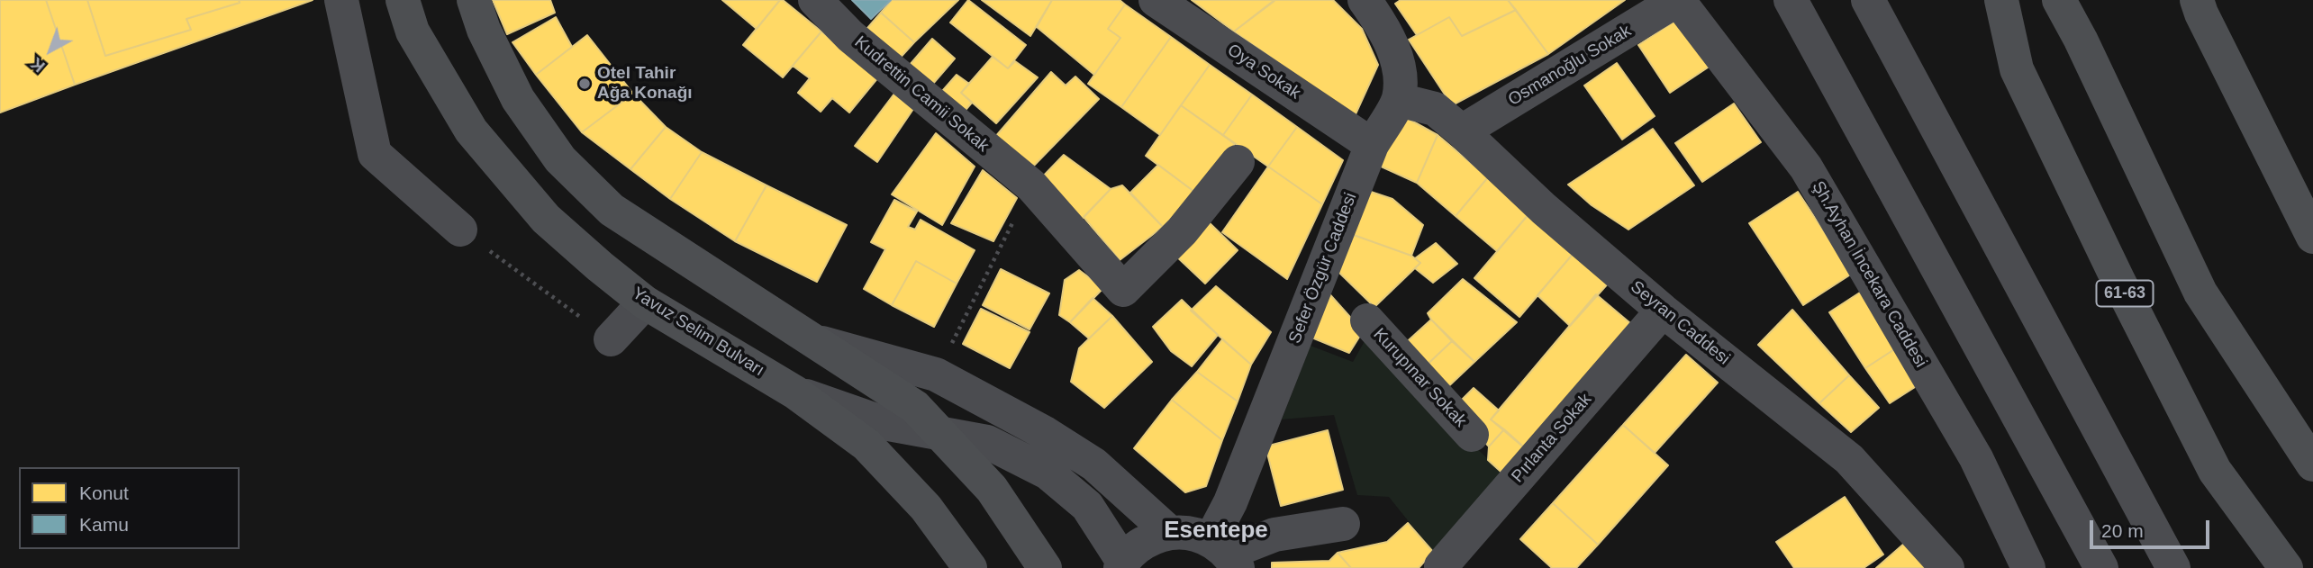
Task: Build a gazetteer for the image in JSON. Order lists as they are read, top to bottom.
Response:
{
  "streets": {
    "main road": ["61-63", "Yavuz Selim Bulvarı"],
    "street": [
      "Osmanoğlu Sokak",
      "Oya Sokak",
      "Kudrettin Camii Sokak",
      "Sefer Özgür Caddesi",
      "Şh.Ayhan İncekara Caddesi",
      "Seyran Caddesi",
      "Kurupınar Sokak",
      "Pırlanta Sokak"
    ]
  },
  "crossings": [
    ["Osmanoğlu Sokak", "Şh.Ayhan İncekara Caddesi"],
    ["Osmanoğlu Sokak", "Seyran Caddesi"],
    ["Oya Sokak", "Sefer Özgür Caddesi"],
    ["Sefer Özgür Caddesi", "Seyran Caddesi"],
    ["Seyran Caddesi", "Pırlanta Sokak"]
  ],
  "districts": ["Esentepe"],
  "places": ["Otel Tahir Ağa Konağı"],
  "legend": ["Konut", "Kamu"],
  "scale_bar": "20 m",
  "north": "bottom left"
}
